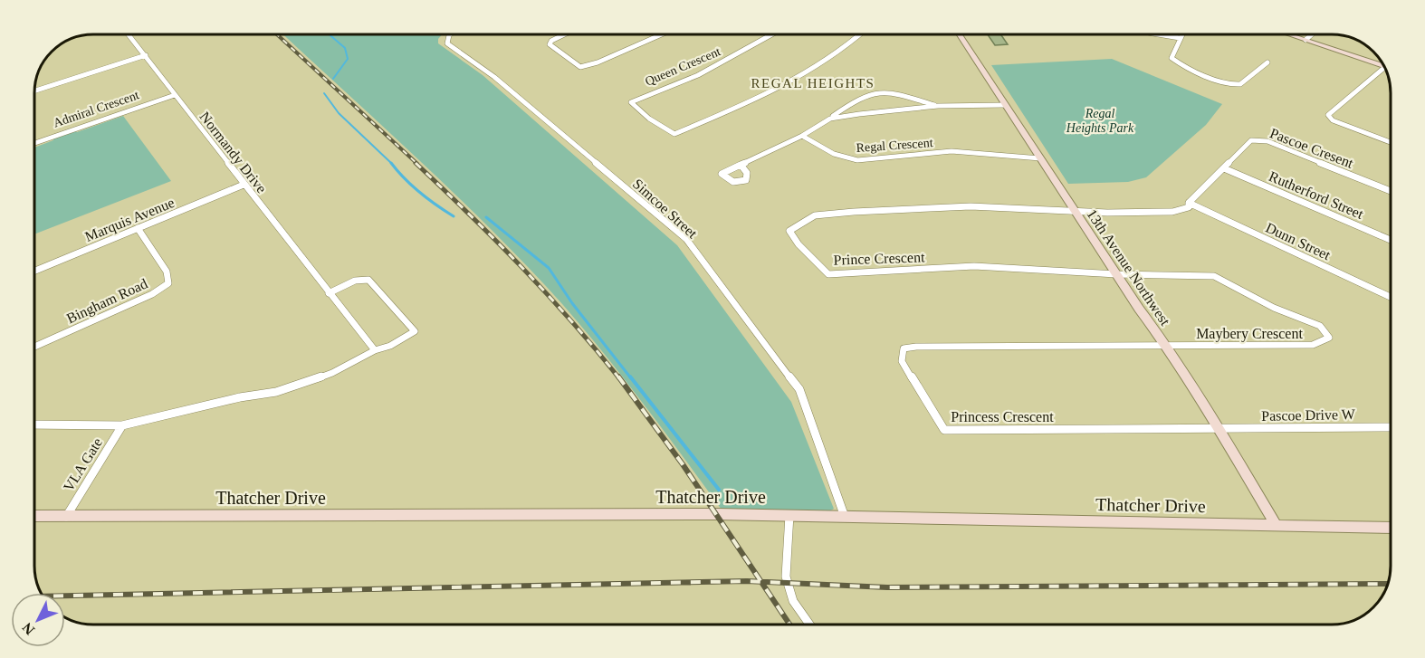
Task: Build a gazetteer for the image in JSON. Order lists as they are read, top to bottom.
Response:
{
  "streets": {
    "main road": ["13th Avenue Northwest", "Thatcher Drive"],
    "street": [
      "Queen Crescent",
      "Admiral Crescent",
      "Regal Crescent",
      "Pascoe Cresent",
      "Normandy Drive",
      "Rutherford Street",
      "Simcoe Street",
      "Marquis Avenue",
      "Dunn Street",
      "Prince Crescent",
      "Bingham Road",
      "Maybery Crescent",
      "Pascoe Drive W",
      "Princess Crescent",
      "VLA Gate"
    ]
  },
  "crossings": [
    ["Admiral Crescent", "Normandy Drive"],
    ["Regal Crescent", "13th Avenue Northwest"],
    ["Pascoe Cresent", "Rutherford Street"],
    ["Pascoe Cresent", "Dunn Street"],
    ["Normandy Drive", "Marquis Avenue"],
    ["Simcoe Street", "Thatcher Drive"],
    ["Marquis Avenue", "Bingham Road"],
    ["Prince Crescent", "13th Avenue Northwest"],
    ["Prince Crescent", "Maybery Crescent"],
    ["13th Avenue Northwest", "Maybery Crescent"],
    ["13th Avenue Northwest", "Pascoe Drive W"],
    ["13th Avenue Northwest", "Princess Crescent"],
    ["13th Avenue Northwest", "Thatcher Drive"],
    ["Maybery Crescent", "Princess Crescent"],
    ["Pascoe Drive W", "Princess Crescent"],
    ["VLA Gate", "Thatcher Drive"]
  ],
  "districts": ["REGAL HEIGHTS"],
  "parks": ["Regal Heights Park"],
  "north": "bottom left"
}
